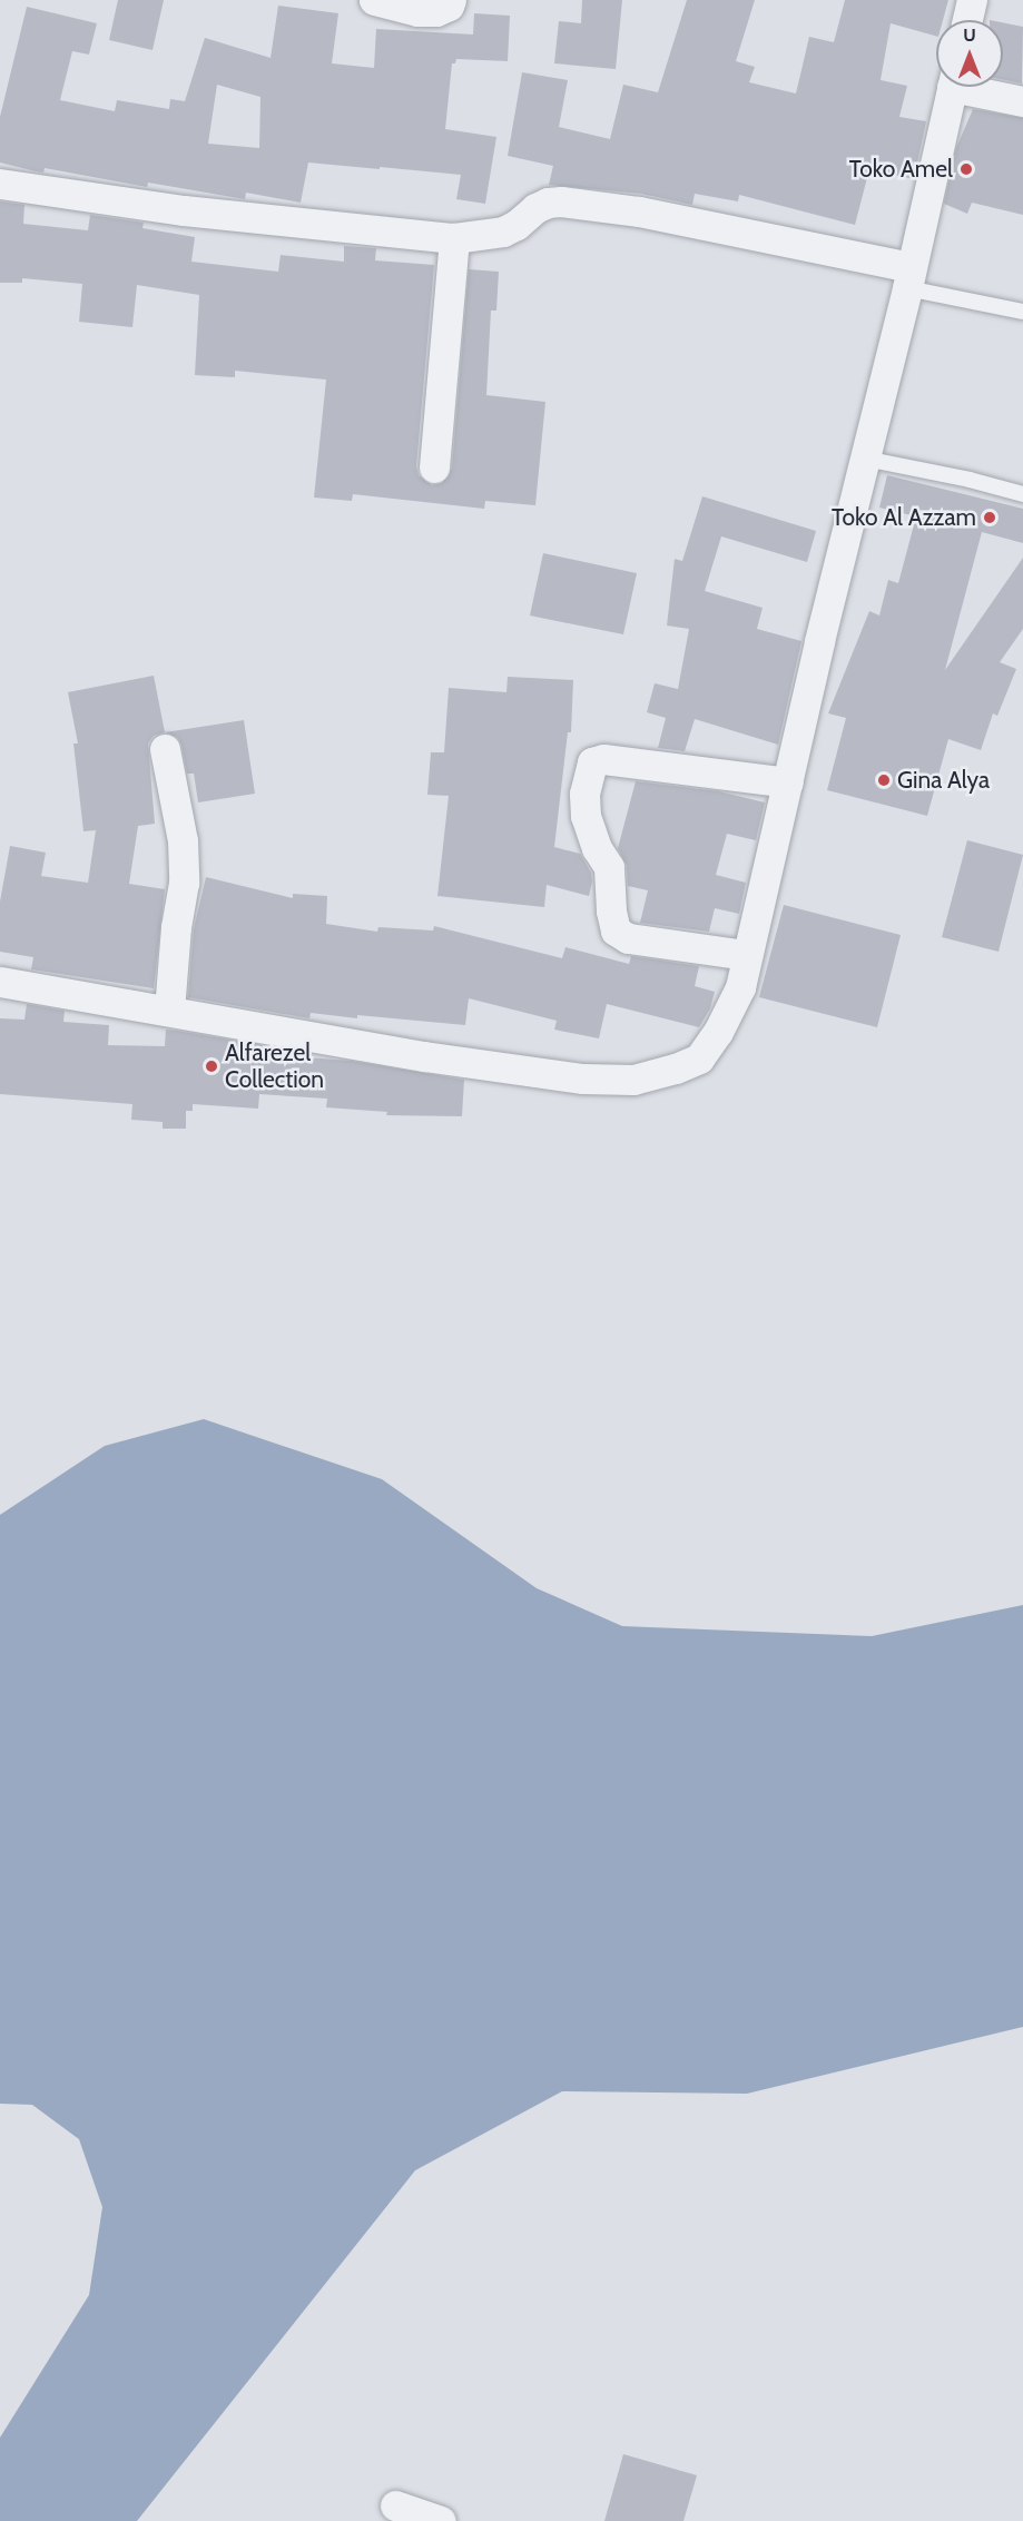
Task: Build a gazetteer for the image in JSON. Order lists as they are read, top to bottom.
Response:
{
  "places": [
    "Toko Amel",
    "Toko Al Azzam",
    "Gina Alya",
    "Alfarezel Collection"
  ],
  "north": "top"
}
